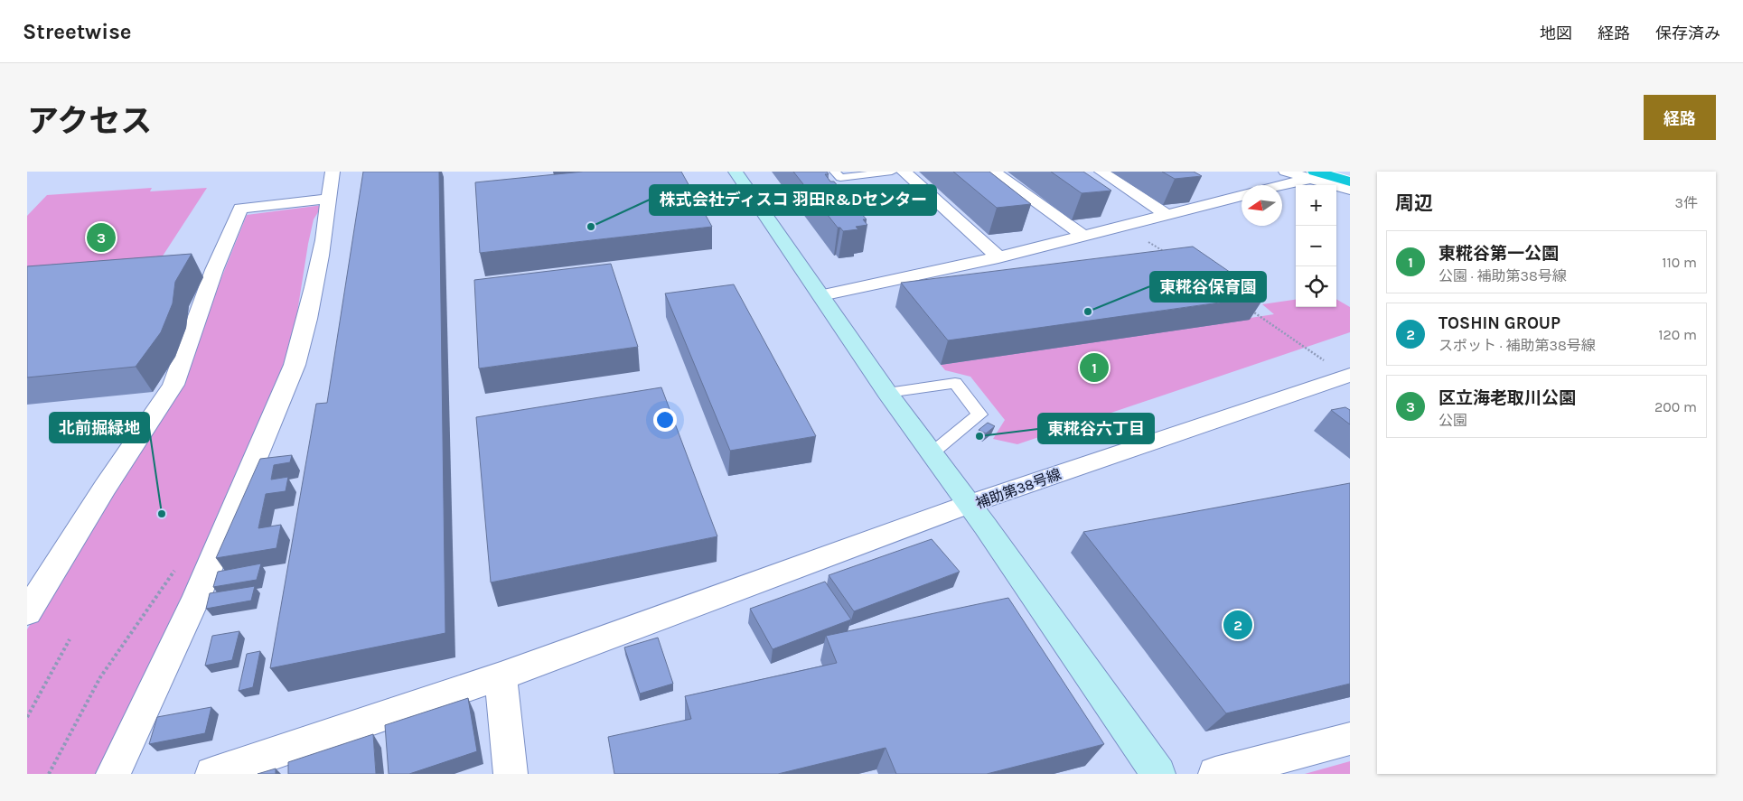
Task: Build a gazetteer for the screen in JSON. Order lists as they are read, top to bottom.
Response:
{
  "streets": {
    "street": ["補助第38号線"]
  },
  "places": [
    "株式会社ディスコ 羽田R&Dセンター",
    "東糀谷保育園",
    "東糀谷六丁目",
    "北前掘緑地"
  ],
  "north": "left",
  "page": {
    "header": "Streetwise",
    "nav": ["地図", "経路", "保存済み"],
    "title": "アクセス",
    "buttons": "経路",
    "heading": ["周辺", "3件"],
    "map_buttons": ["+", "−"],
    "pins": ["3", "1", "2"],
    "list": [
      {
        "mark": "1",
        "name": "東糀谷第一公園",
        "note": "公園 · 補助第38号線",
        "value": "110 m"
      },
      {
        "mark": "2",
        "name": "TOSHIN GROUP",
        "note": "スポット · 補助第38号線",
        "value": "120 m"
      },
      {
        "mark": "3",
        "name": "区立海老取川公園",
        "note": "公園",
        "value": "200 m"
      }
    ]
  }
}
